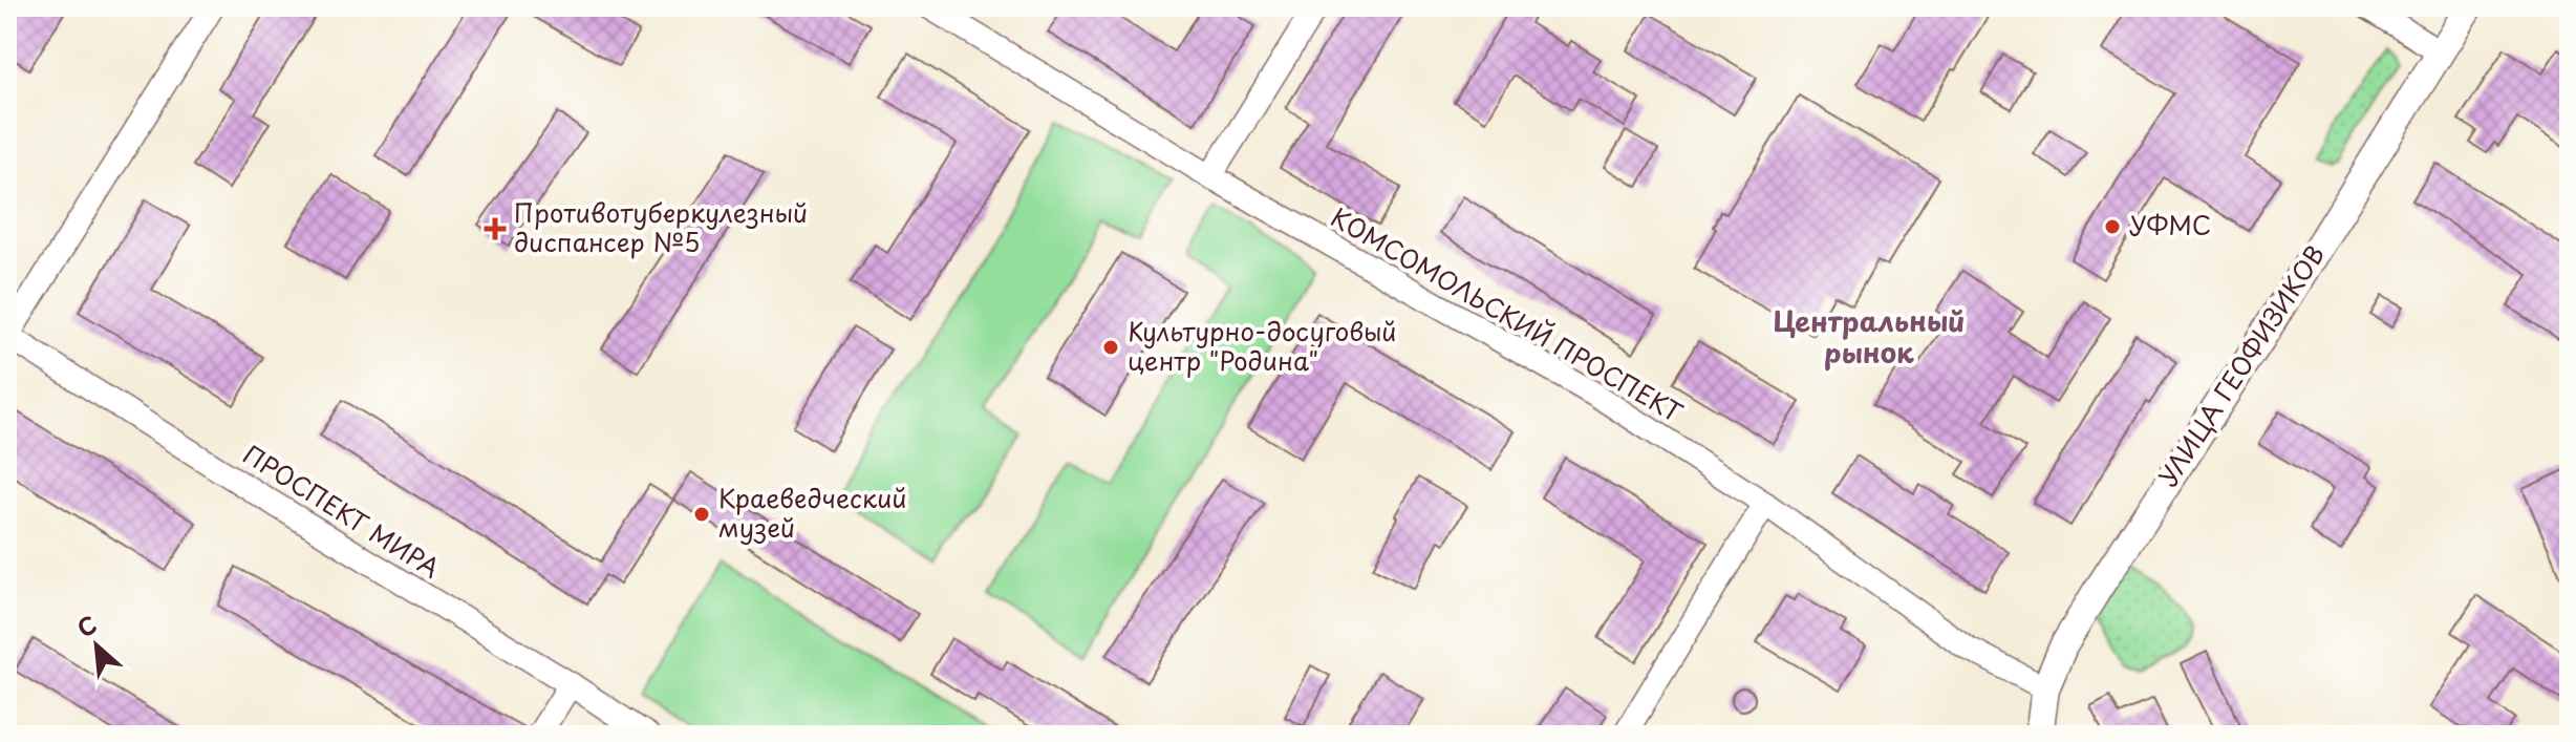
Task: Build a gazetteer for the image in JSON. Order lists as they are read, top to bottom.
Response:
{
  "streets": {
    "main road": ["УЛИЦА ГЕОФИЗИКОВ"],
    "street": ["КОМСОМОЛЬСКИЙ ПРОСПЕКТ", "ПРОСПЕКТ МИРА"]
  },
  "crossings": [
    ["КОМСОМОЛЬСКИЙ ПРОСПЕКТ", "УЛИЦА ГЕОФИЗИКОВ"]
  ],
  "districts": ["Центральный рынок"],
  "places": {
    "other": ["УФМС", "Культурно-досуговый центр \"Родина\"", "Краеведческий музей"],
    "health": ["Противотуберкулезный диспансер №5"]
  },
  "north": "top left"
}
